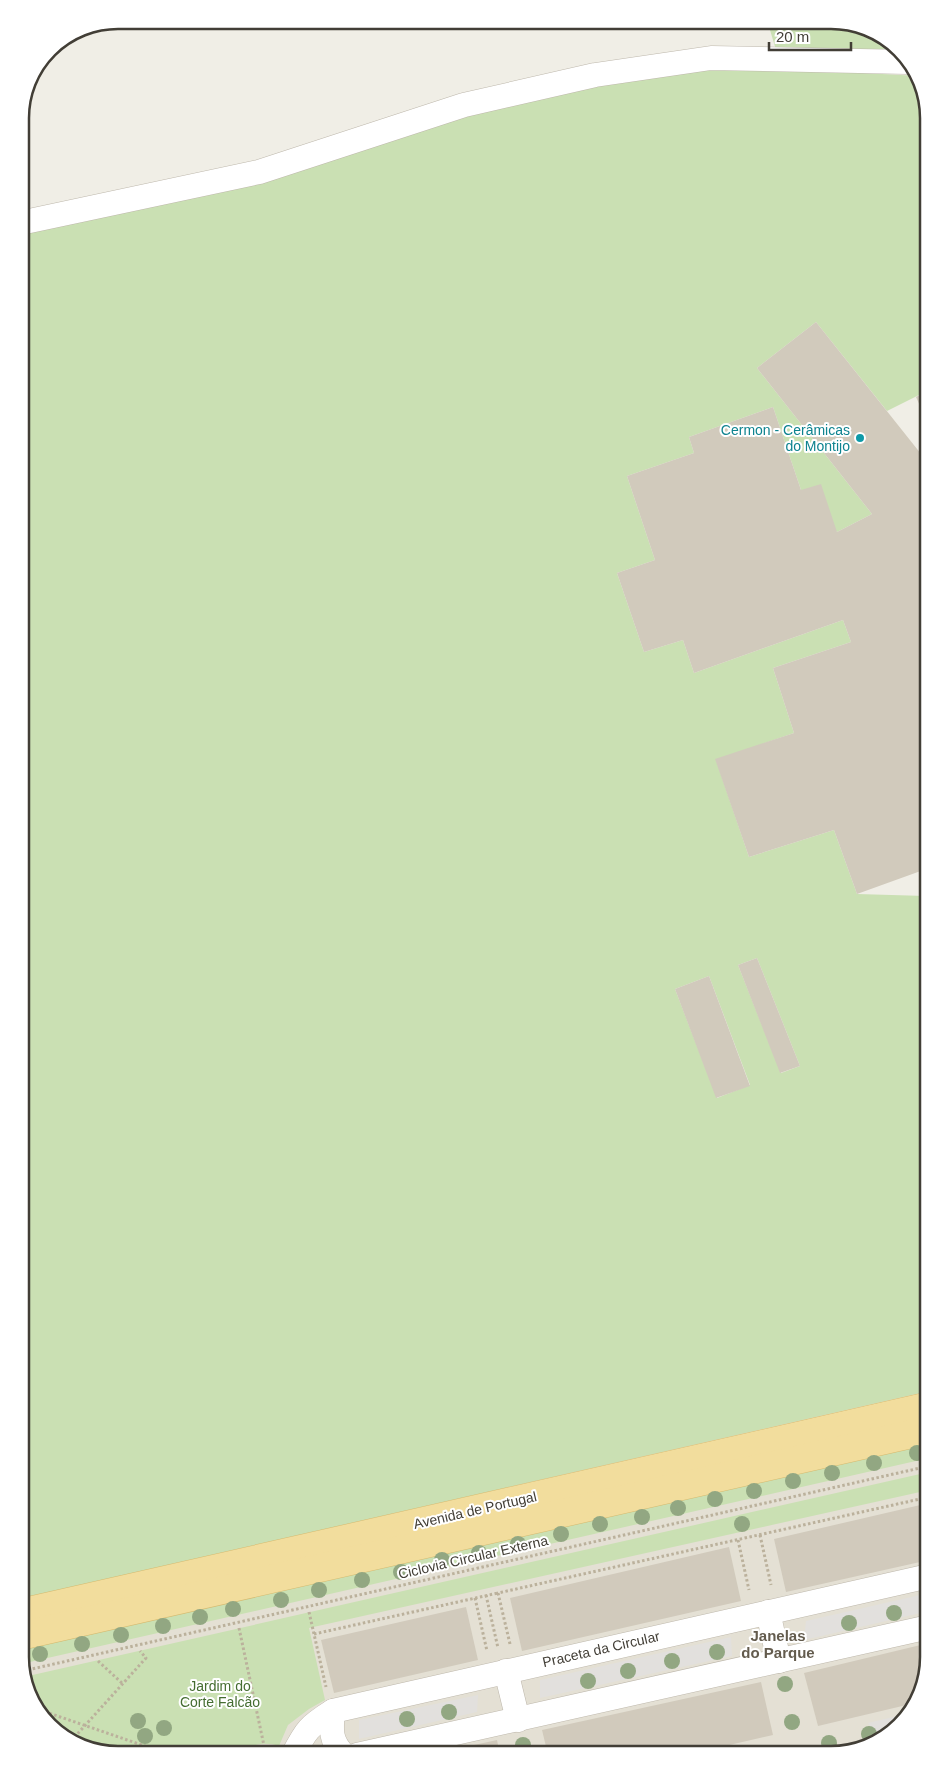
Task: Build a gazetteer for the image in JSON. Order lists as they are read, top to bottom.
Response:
{
  "streets": {
    "main road": ["Avenida de Portugal"],
    "street": ["Praceta da Circular"],
    "path": ["Ciclovia Circular Externa"]
  },
  "districts": ["Janelas do Parque"],
  "parks": ["Jardim do Corte Falcão"],
  "places": ["Cermon - Cerâmicas do Montijo"],
  "scale_bar": "20 m"
}
